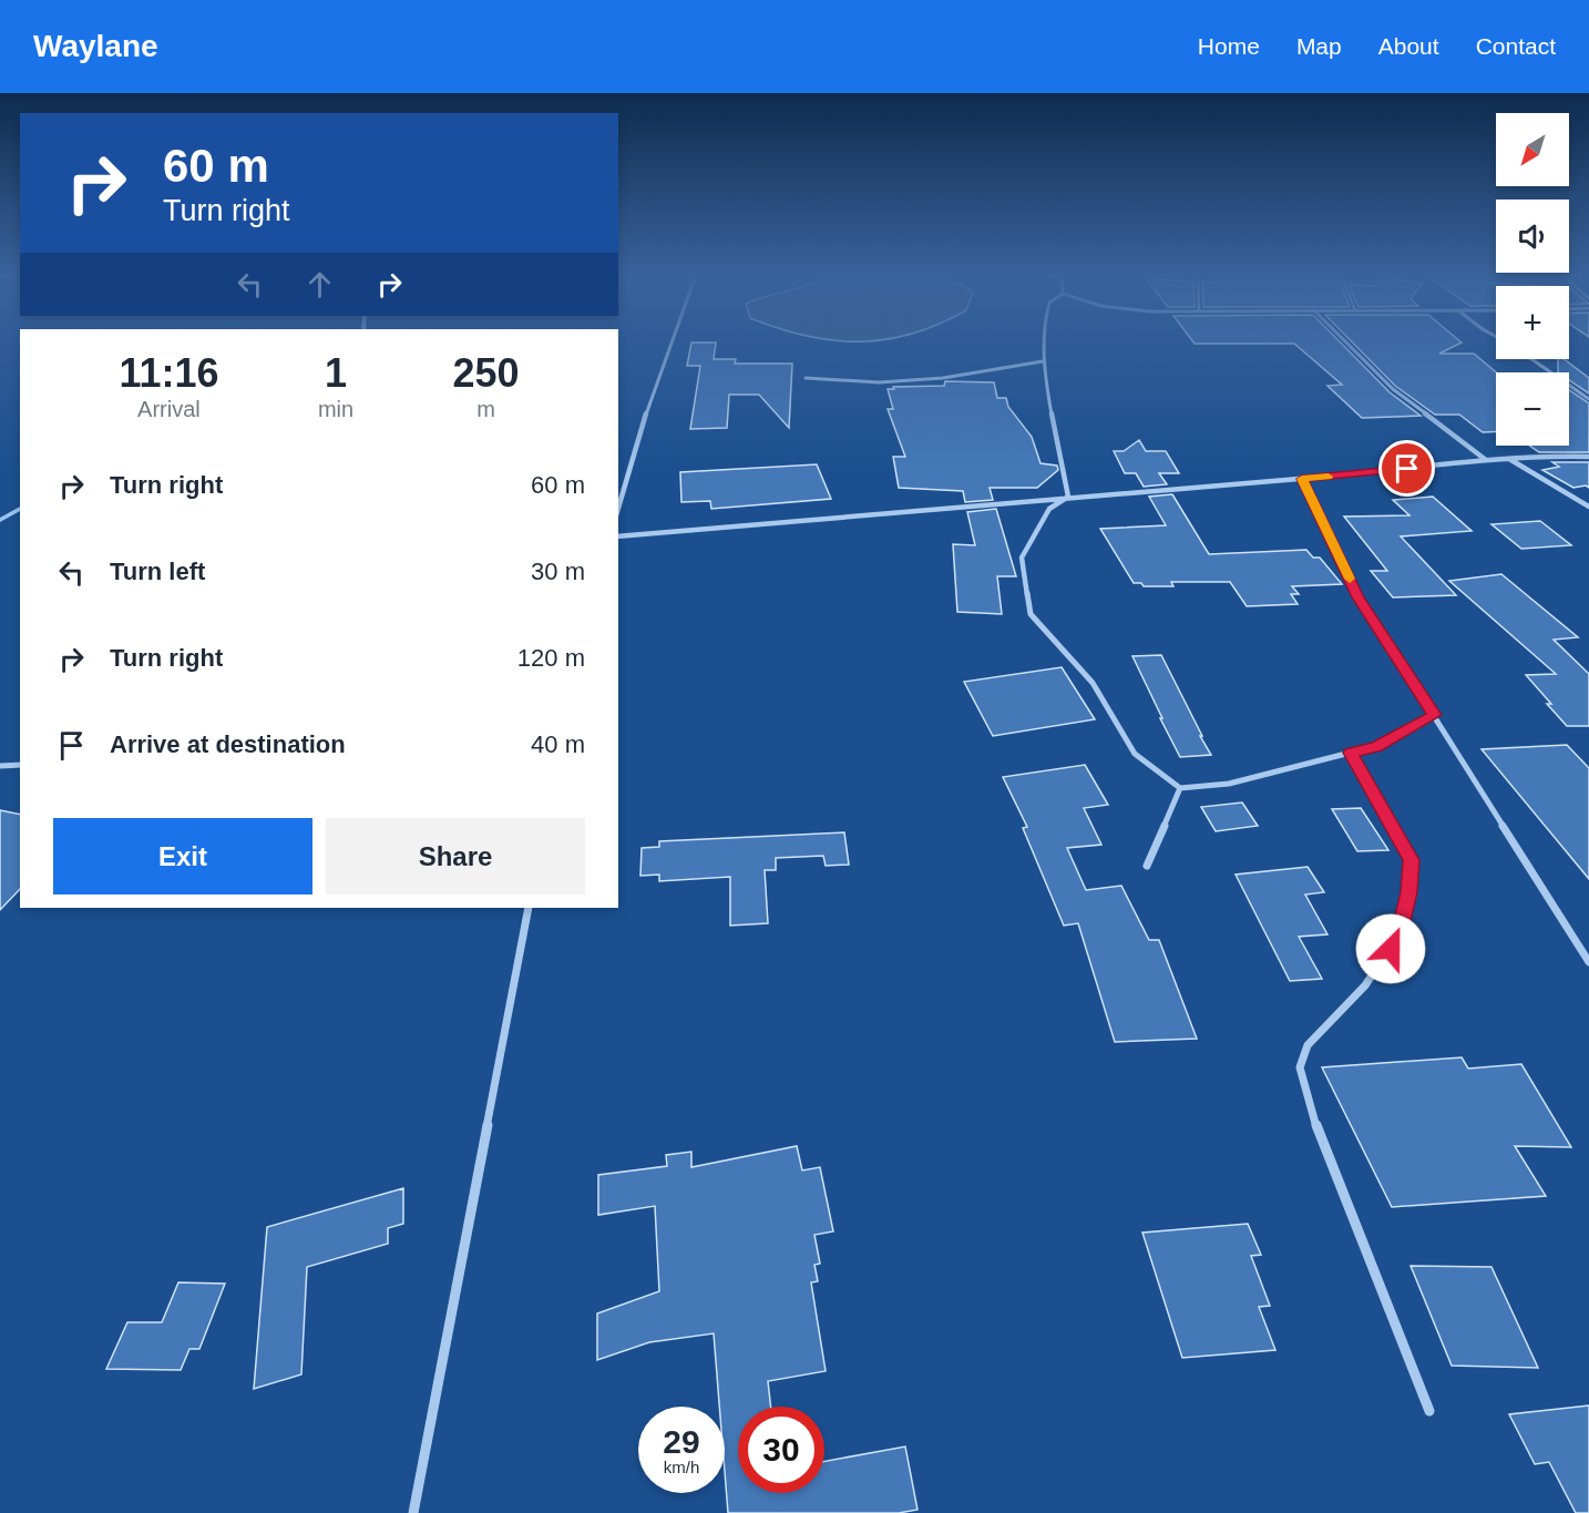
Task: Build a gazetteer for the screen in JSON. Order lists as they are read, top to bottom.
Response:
{
  "north": "bottom left",
  "page": {
    "header": "Waylane",
    "nav": [
      "Home",
      "Map",
      "About",
      "Contact"
    ],
    "map_buttons": ["+", "−"],
    "turn": ["60 m", "Turn right"],
    "eta": [
      "11:16",
      "Arrival",
      "1",
      "min",
      "250",
      "m"
    ],
    "list": [
      {
        "name": "Turn right",
        "value": "60 m"
      },
      {
        "name": "Turn left",
        "value": "30 m"
      },
      {
        "name": "Turn right",
        "value": "120 m"
      },
      {
        "name": "Arrive at destination",
        "value": "40 m"
      }
    ],
    "buttons": ["Exit", "Share"],
    "speed": "29 km/h",
    "limit": "30"
  }
}
